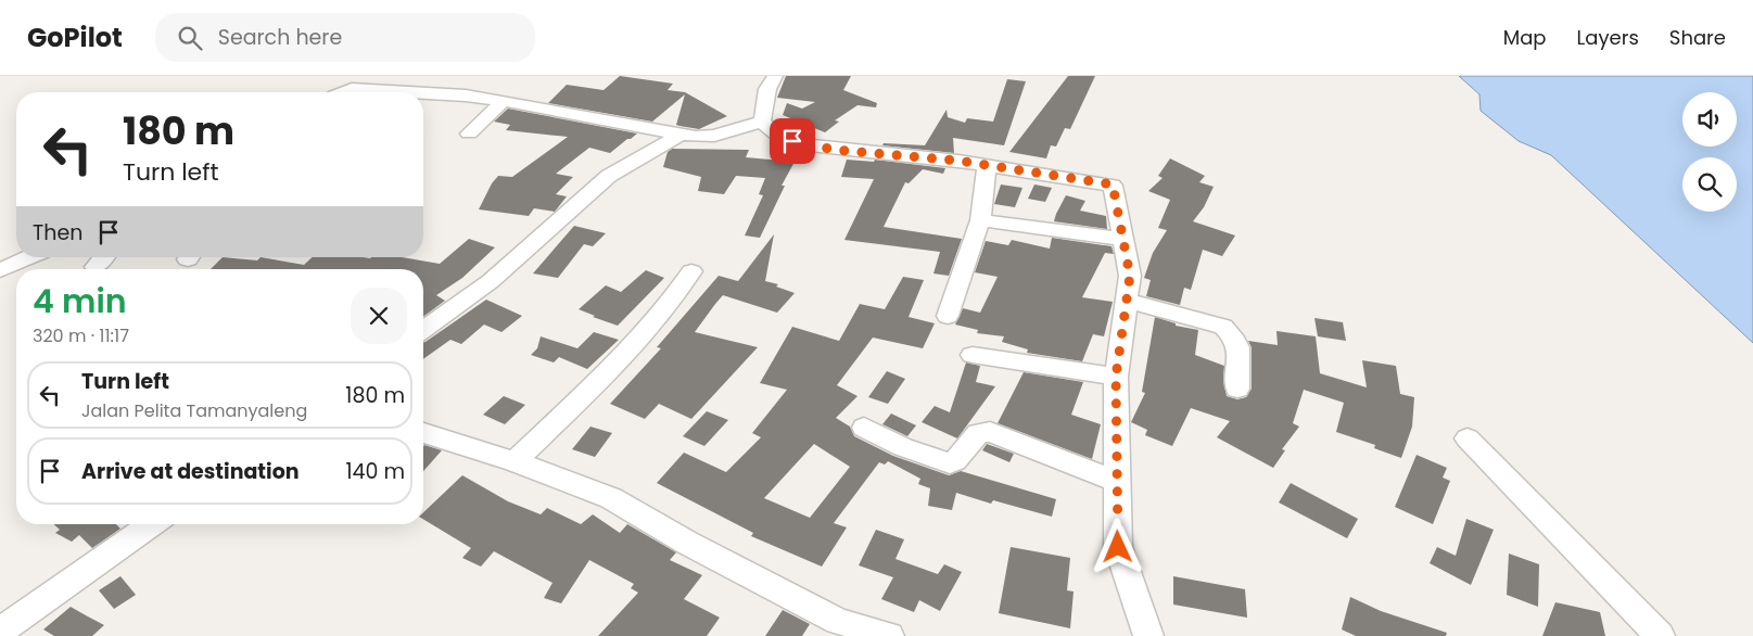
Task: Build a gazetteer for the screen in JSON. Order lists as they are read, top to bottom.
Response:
{
  "page": {
    "header": "GoPilot",
    "search": "Search here",
    "nav": ["Map", "Layers", "Share"],
    "turn": ["180 m", "Turn left"],
    "then": "Then",
    "heading": ["4 min", "320 m · 11:17"],
    "list": [
      {
        "name": "Turn left",
        "note": "Jalan Pelita Tamanyaleng",
        "value": "180 m"
      },
      {
        "name": "Arrive at destination",
        "value": "140 m"
      }
    ]
  }
}
